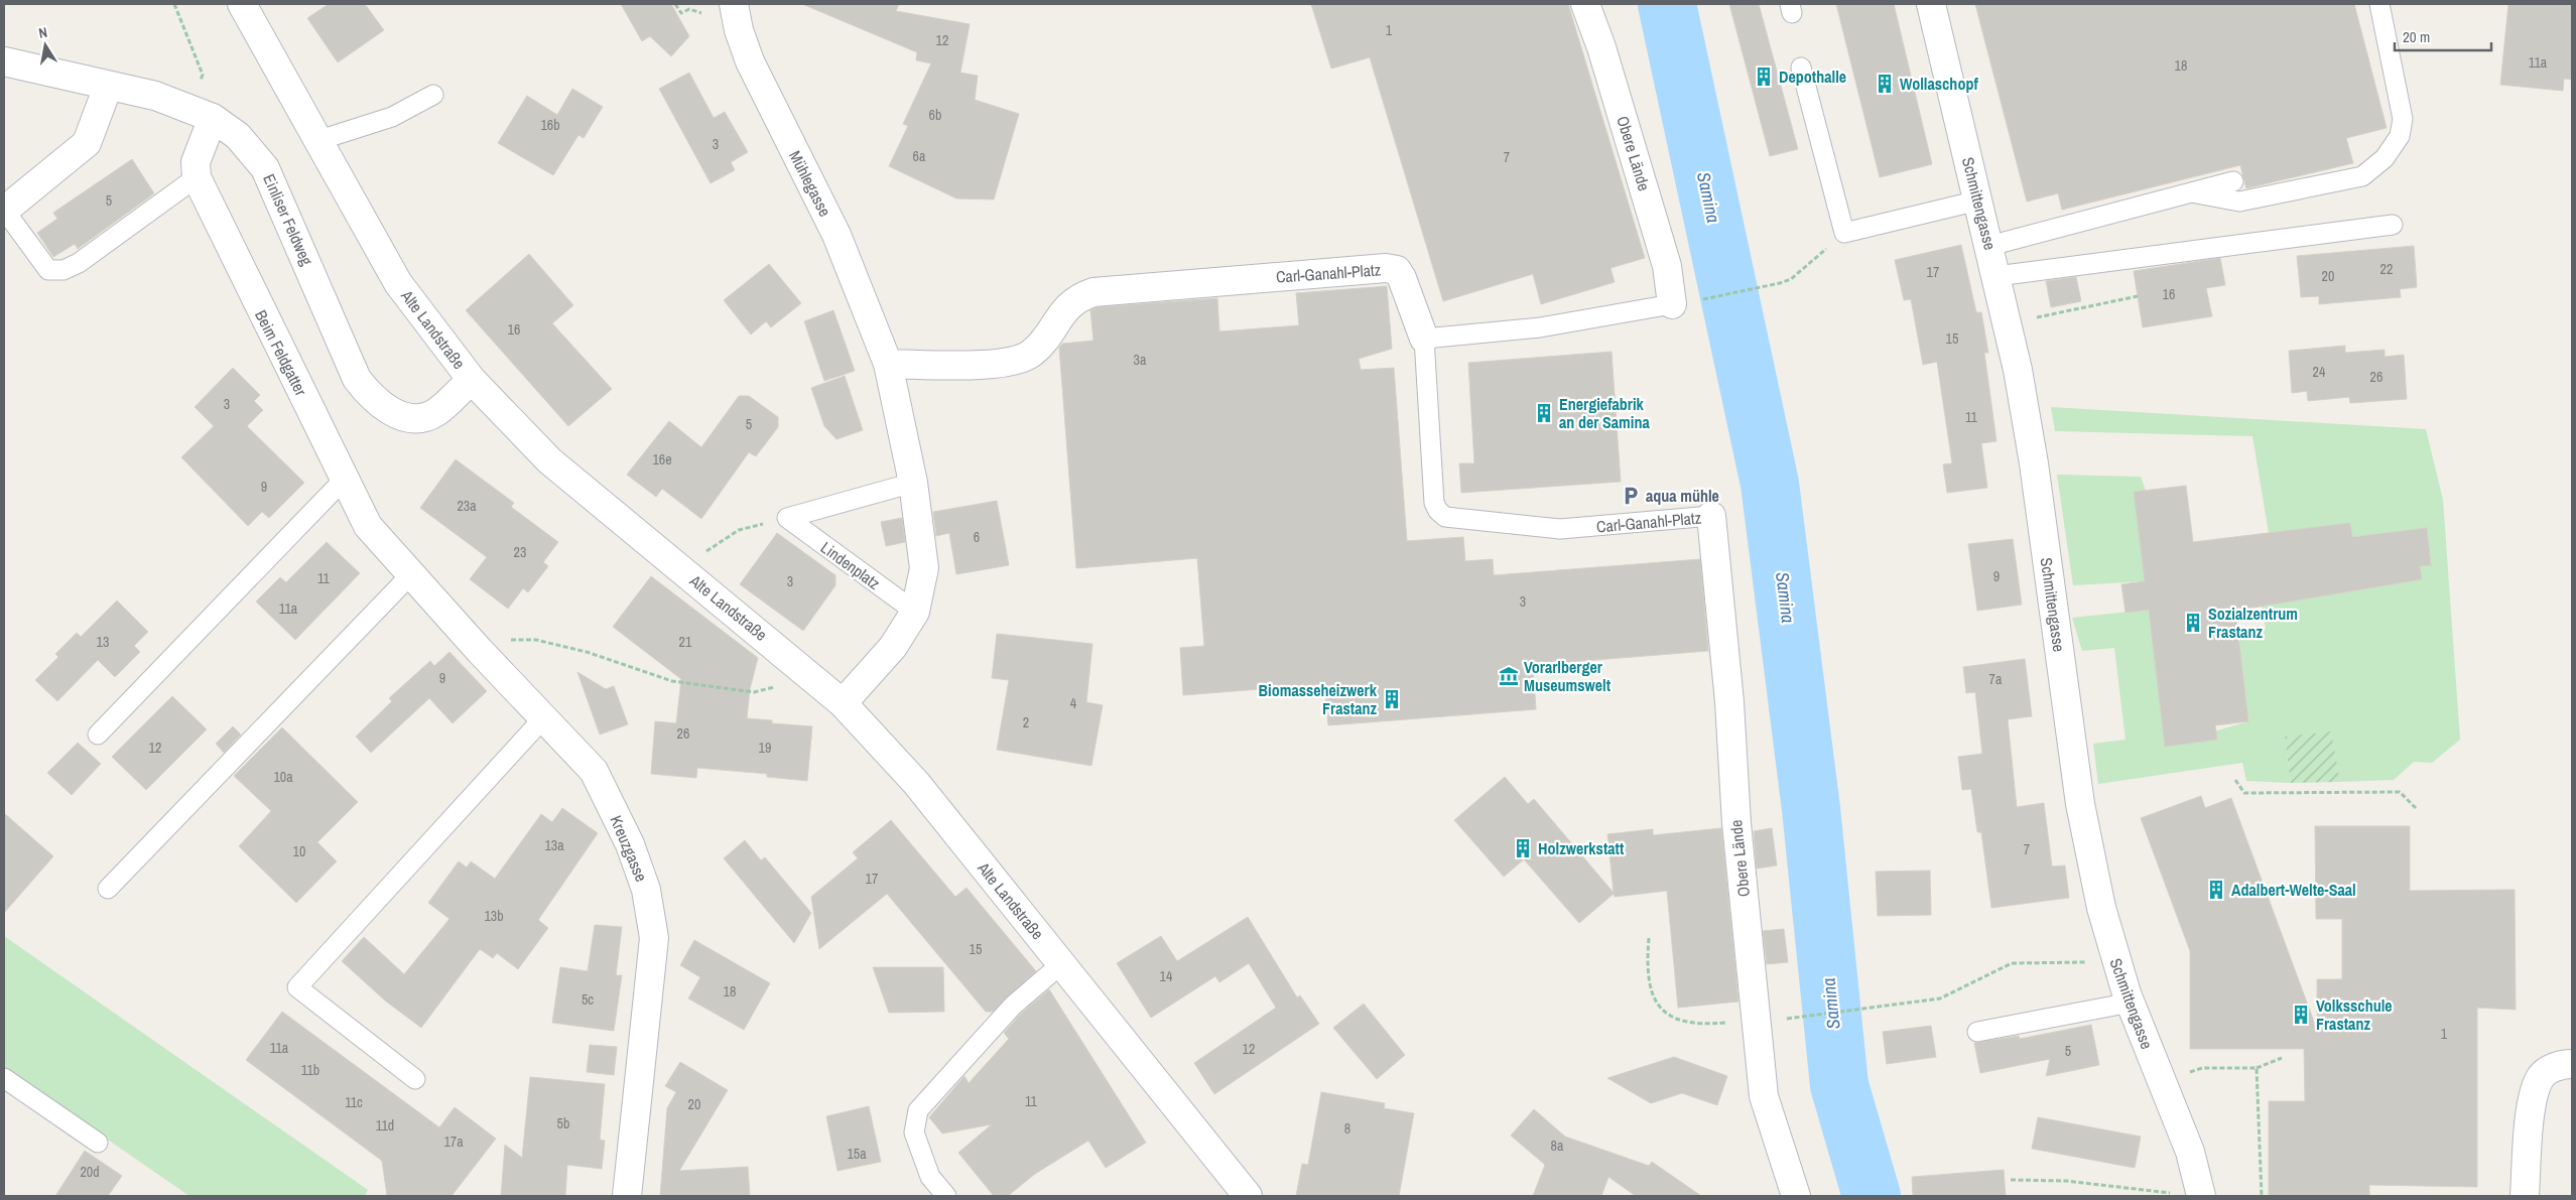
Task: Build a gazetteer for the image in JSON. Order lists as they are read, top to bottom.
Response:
{
  "streets": {
    "street": [
      "Obere Lände",
      "Mühlegasse",
      "Schmittengasse",
      "Einliser Feldweg",
      "Carl-Ganahl-Platz",
      "Alte Landstraße",
      "Beim Feldgatter",
      "Kreuzgasse"
    ],
    "lane": ["Lindenplatz"]
  },
  "crossings": [
    ["Obere Lände", "Carl-Ganahl-Platz"],
    ["Mühlegasse", "Carl-Ganahl-Platz"],
    ["Einliser Feldweg", "Alte Landstraße"],
    ["Beim Feldgatter", "Kreuzgasse"]
  ],
  "water": ["Samina"],
  "places": {
    "building": [
      "Depothalle",
      "Wollaschopf",
      "Energiefabrik an der Samina",
      "Sozialzentrum Frastanz",
      "Biomasseheizwerk Frastanz",
      "Holzwerkstatt",
      "Adalbert-Welte-Saal",
      "Volksschule Frastanz"
    ],
    "parking": ["aqua mühle"],
    "museum": ["Vorarlberger Museumswelt"]
  },
  "house_numbers": [
    "1",
    "12",
    "11a",
    "18",
    "6b",
    "16b",
    "3",
    "6a",
    "7",
    "5",
    "22",
    "17",
    "20",
    "16",
    "16",
    "15",
    "3a",
    "24",
    "26",
    "3",
    "11",
    "5",
    "16e",
    "9",
    "23a",
    "6",
    "23",
    "9",
    "11",
    "3",
    "3",
    "11a",
    "13",
    "21",
    "9",
    "7a",
    "4",
    "2",
    "26",
    "12",
    "19",
    "10a",
    "13a",
    "7",
    "10",
    "17",
    "13b",
    "15",
    "14",
    "18",
    "5c",
    "1",
    "11a",
    "12",
    "5",
    "11b",
    "11",
    "11c",
    "20",
    "5b",
    "11d",
    "8",
    "17a",
    "8a",
    "15a",
    "20d"
  ],
  "scale_bar": "20 m",
  "north": "top"
}
